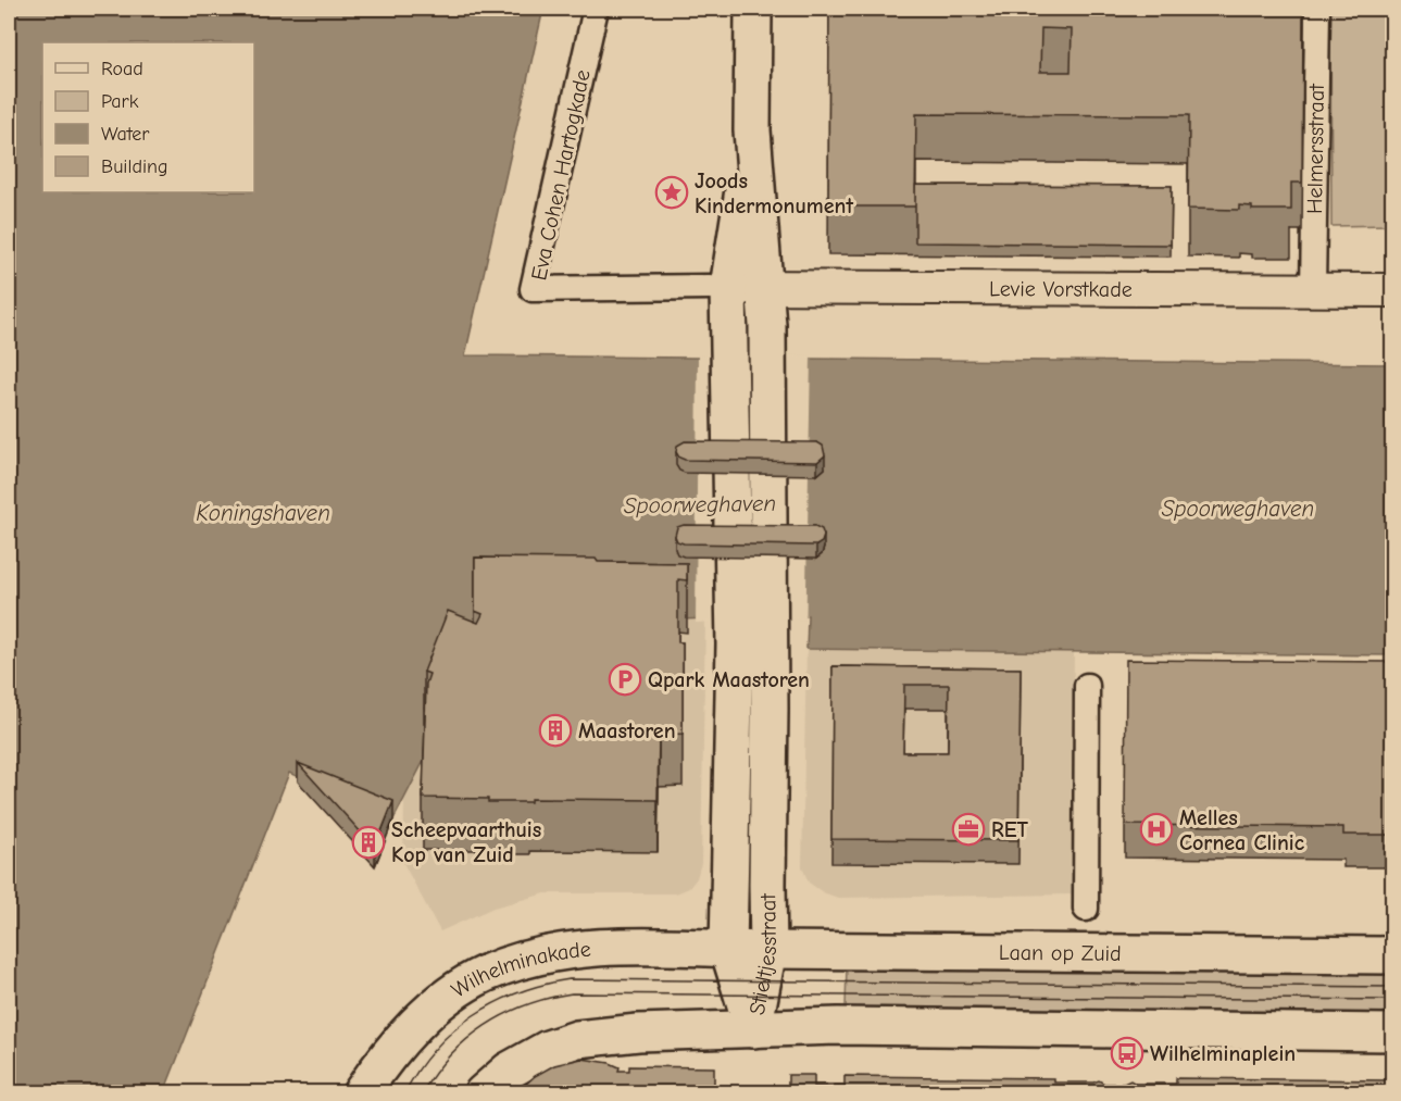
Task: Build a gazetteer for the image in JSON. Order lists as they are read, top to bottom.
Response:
{
  "streets": {
    "main road": ["Laan op Zuid", "Stieltjesstraat", "Wilhelminakade"],
    "street": ["Helmersstraat", "Eva Cohen Hartogkade", "Levie Vorstkade"]
  },
  "crossings": [
    ["Helmersstraat", "Levie Vorstkade"],
    ["Eva Cohen Hartogkade", "Levie Vorstkade"],
    ["Eva Cohen Hartogkade", "Stieltjesstraat"],
    ["Levie Vorstkade", "Stieltjesstraat"],
    ["Laan op Zuid", "Stieltjesstraat"],
    ["Laan op Zuid", "Wilhelminakade"],
    ["Stieltjesstraat", "Wilhelminakade"]
  ],
  "water": ["Spoorweghaven", "Koningshaven"],
  "places": {
    "place": ["Joods Kindermonument"],
    "parking": ["Qpark Maastoren"],
    "building": ["Maastoren", "Scheepvaarthuis Kop van Zuid"],
    "office": ["RET"],
    "hospital": ["Melles Cornea Clinic"],
    "bus stop": ["Wilhelminaplein"]
  },
  "legend": [
    "Road",
    "Park",
    "Water",
    "Building"
  ]
}
